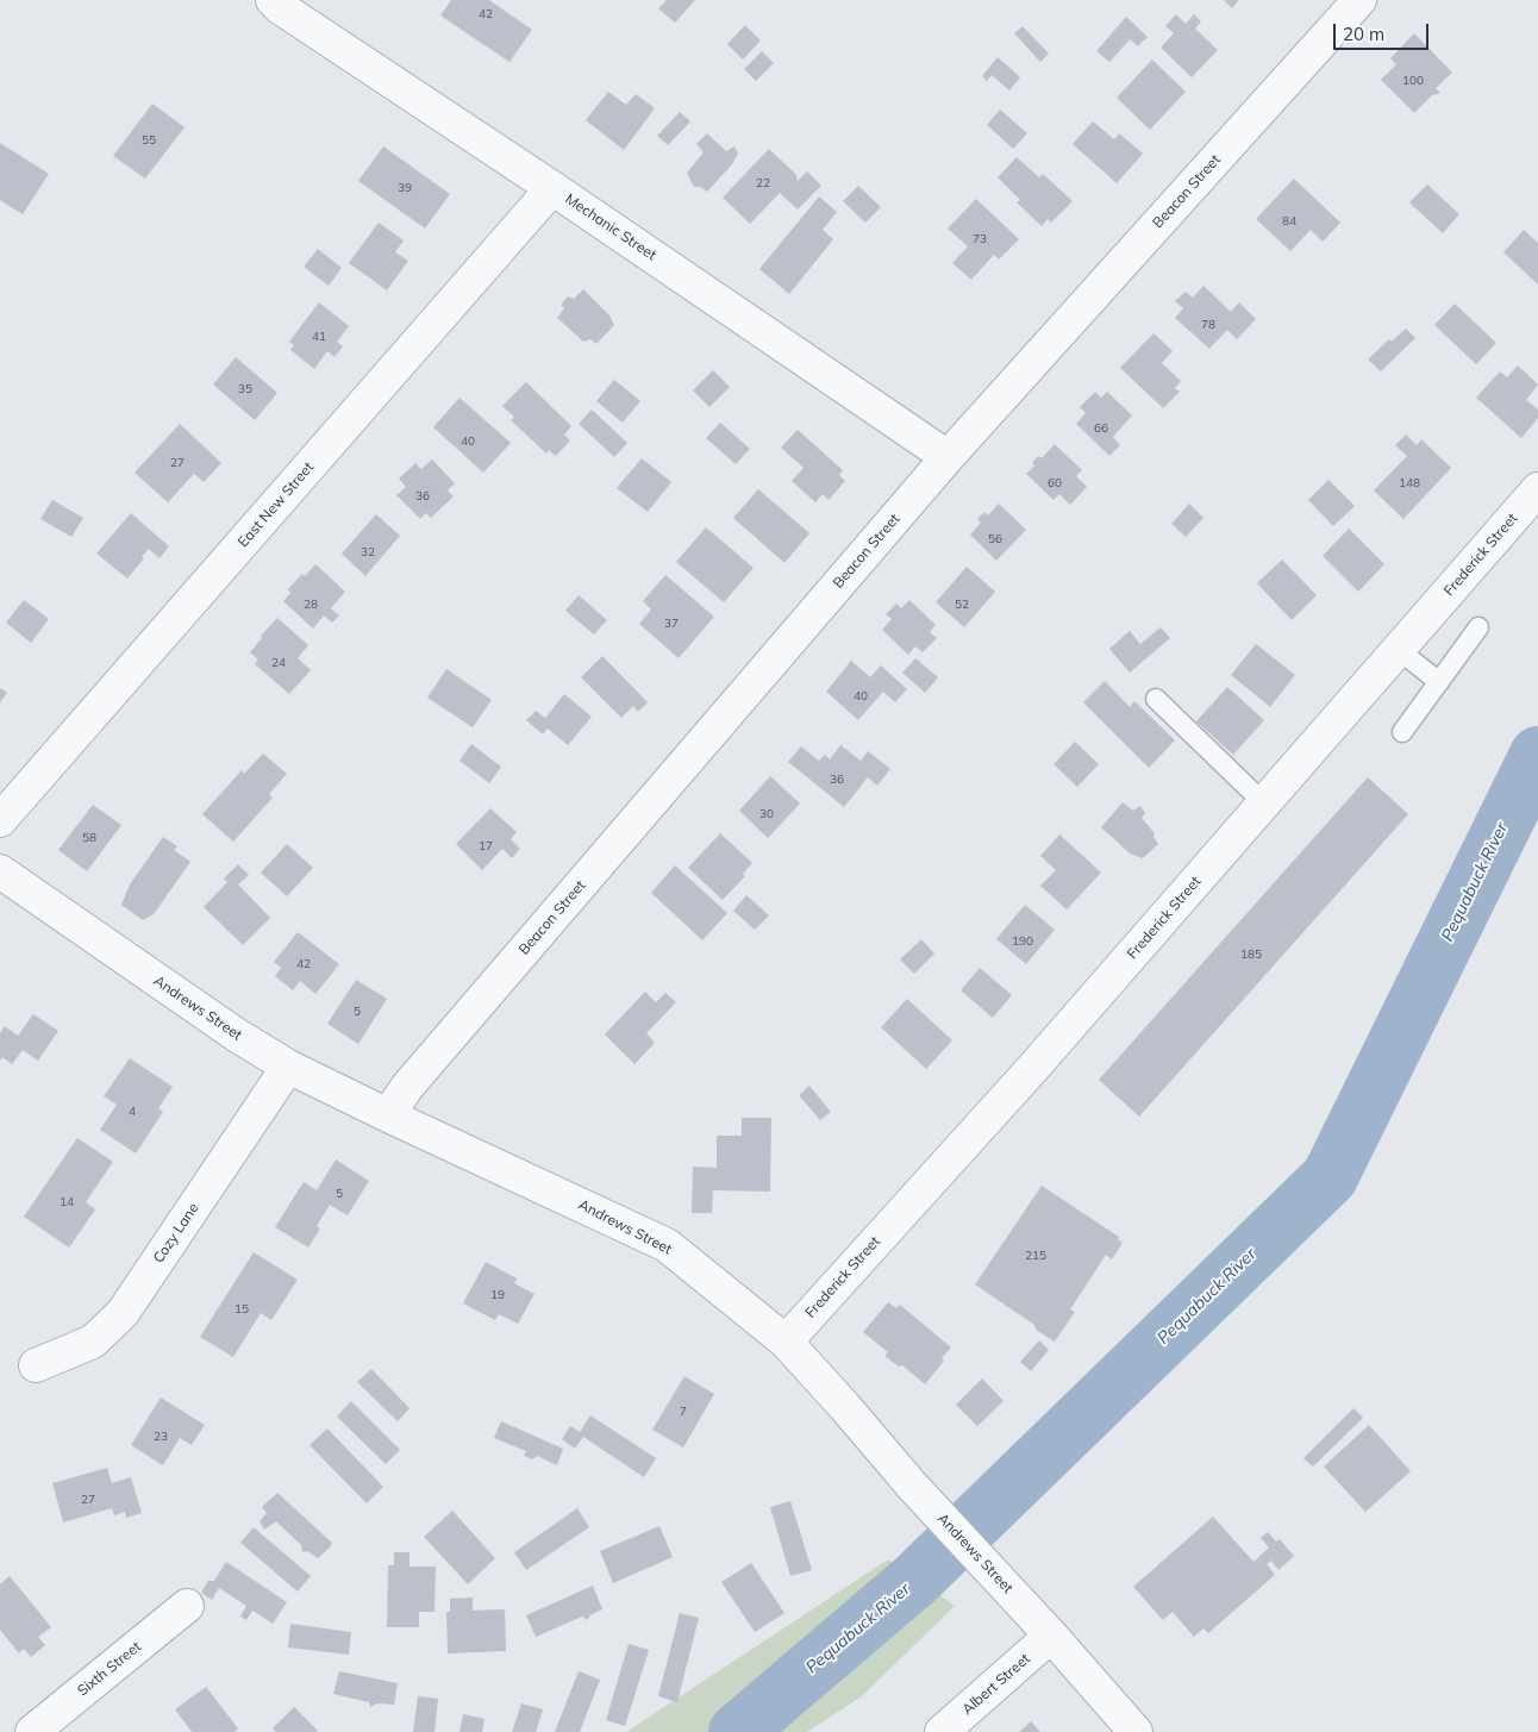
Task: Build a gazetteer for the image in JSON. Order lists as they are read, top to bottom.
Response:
{
  "streets": {
    "street": [
      "Beacon Street",
      "Mechanic Street",
      "East New Street",
      "Frederick Street",
      "Andrews Street",
      "Cozy Lane",
      "Sixth Street",
      "Albert Street"
    ]
  },
  "crossings": [
    ["Beacon Street", "Mechanic Street"],
    ["Beacon Street", "Andrews Street"],
    ["Mechanic Street", "East New Street"],
    ["Frederick Street", "Andrews Street"],
    ["Andrews Street", "Cozy Lane"],
    ["Andrews Street", "Albert Street"]
  ],
  "water": ["Pequabuck River"],
  "house_numbers": [
    "42",
    "100",
    "55",
    "22",
    "39",
    "84",
    "73",
    "78",
    "41",
    "35",
    "66",
    "40",
    "27",
    "60",
    "148",
    "36",
    "56",
    "32",
    "28",
    "52",
    "37",
    "24",
    "40",
    "36",
    "30",
    "58",
    "17",
    "190",
    "185",
    "42",
    "5",
    "4",
    "5",
    "14",
    "215",
    "19",
    "15",
    "7",
    "23",
    "27"
  ],
  "scale_bar": "20 m"
}
